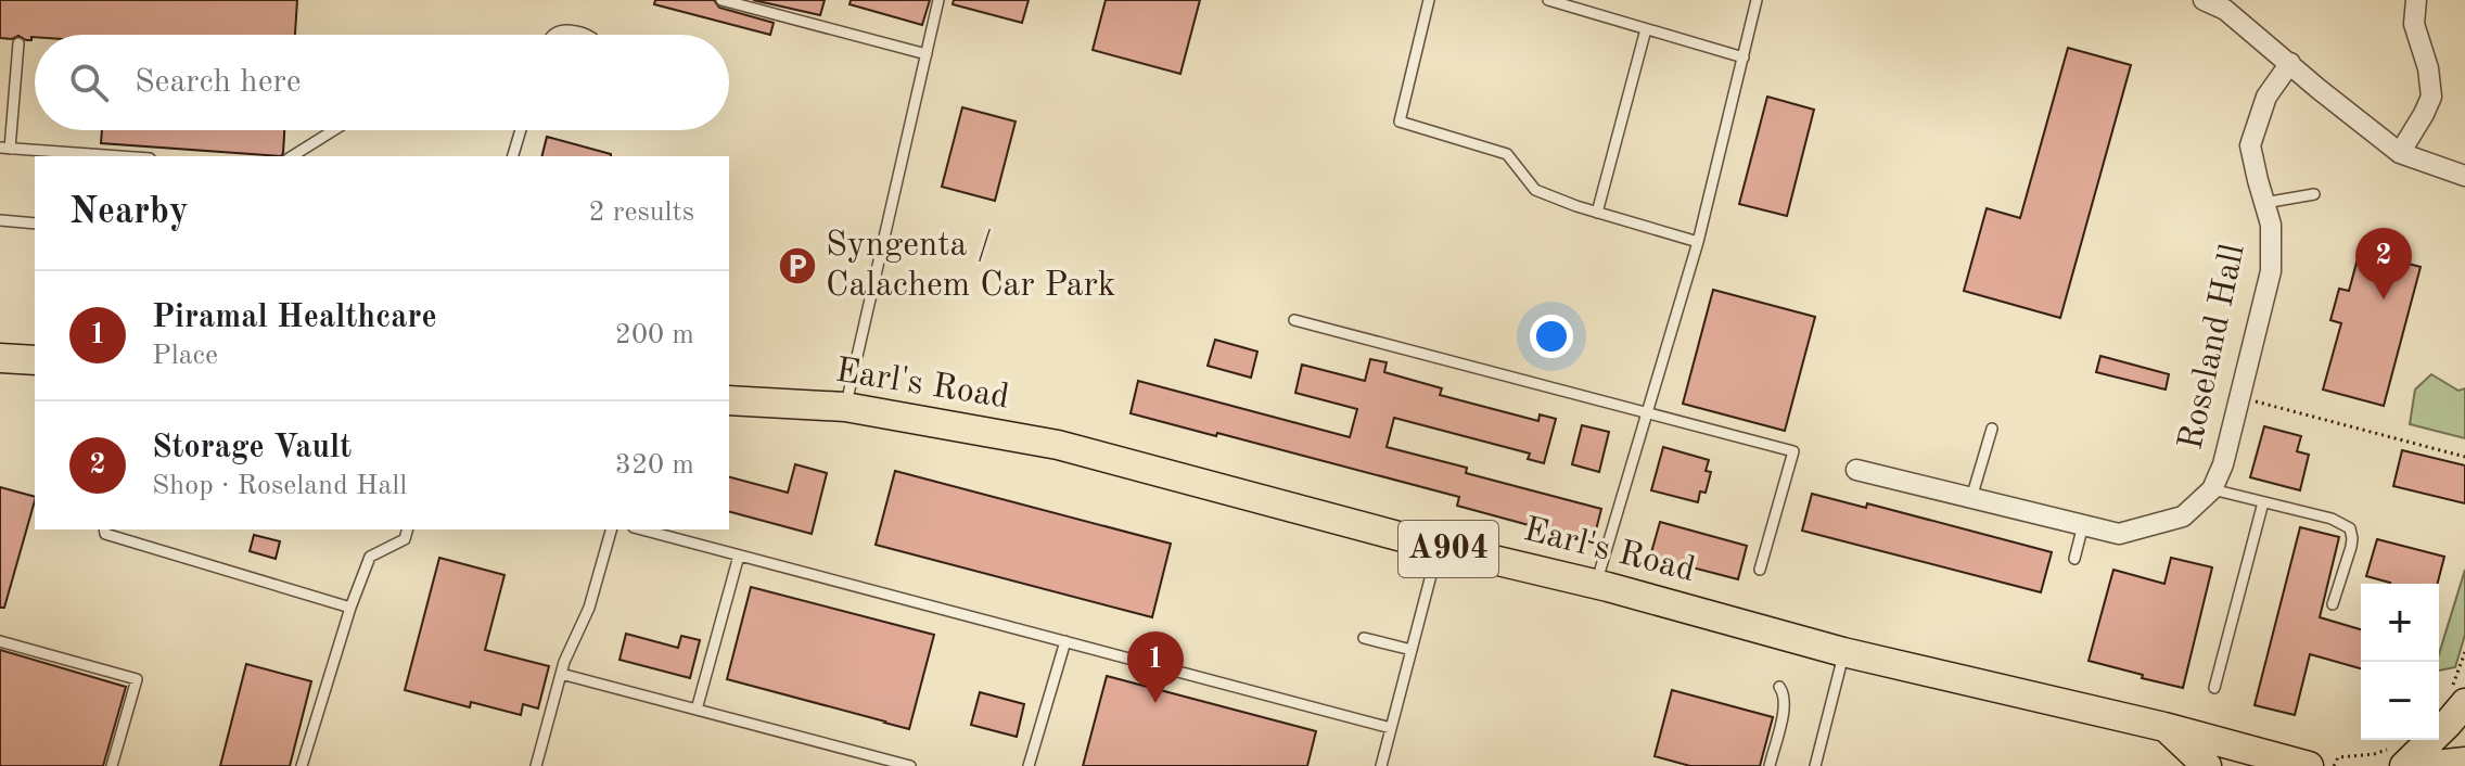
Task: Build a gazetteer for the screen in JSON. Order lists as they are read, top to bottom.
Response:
{
  "streets": {
    "main road": ["Earl's Road", "A904"],
    "street": ["Roseland Hall"]
  },
  "places": {
    "parking": ["Syngenta / Calachem Car Park"]
  },
  "page": {
    "search": "Search here",
    "heading": ["Nearby", "2 results"],
    "pins": ["2", "1"],
    "list": [
      {
        "mark": "1",
        "name": "Piramal Healthcare",
        "note": "Place",
        "value": "200 m"
      },
      {
        "mark": "2",
        "name": "Storage Vault",
        "note": "Shop · Roseland Hall",
        "value": "320 m"
      }
    ],
    "map_buttons": ["+", "−"]
  }
}
